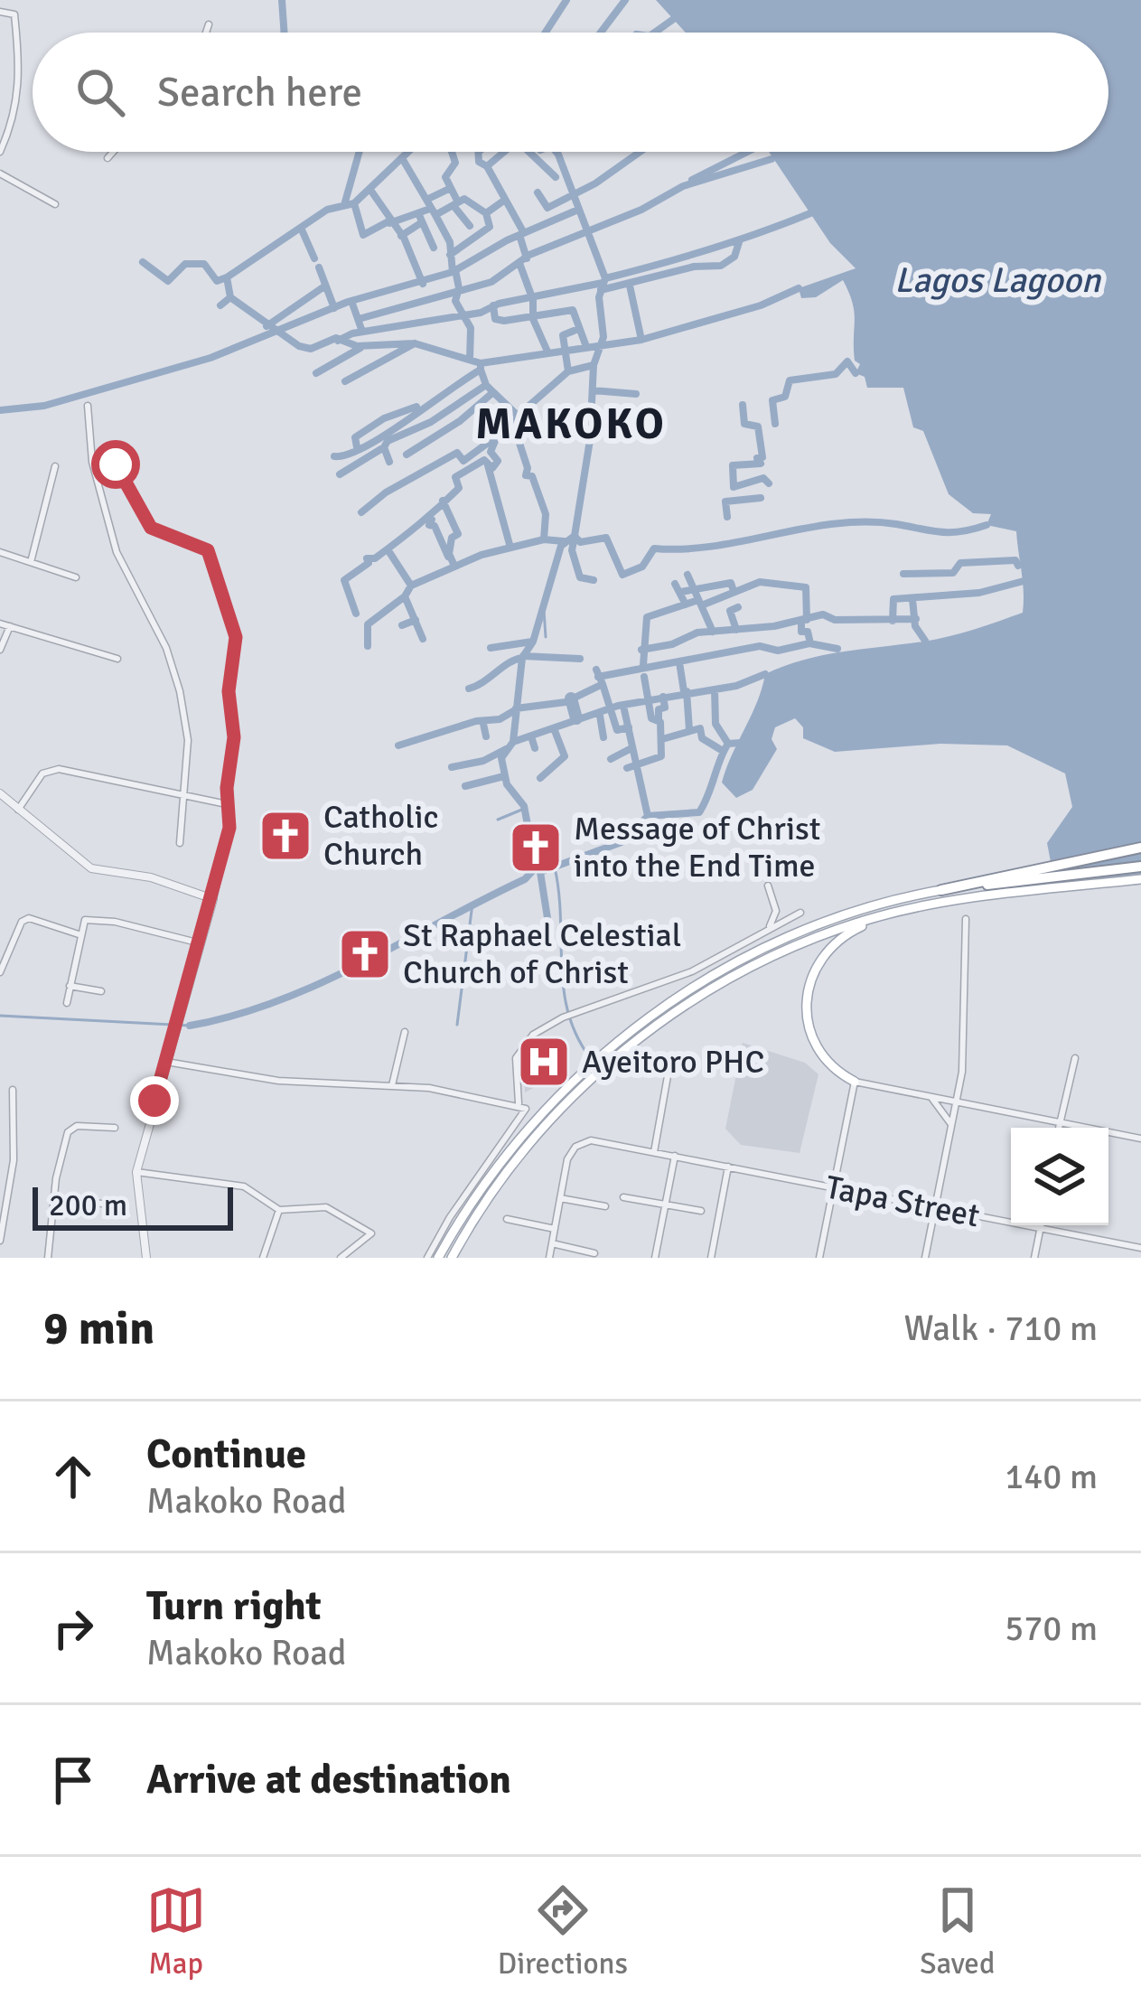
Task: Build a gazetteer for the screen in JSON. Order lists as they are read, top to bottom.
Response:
{
  "streets": {
    "street": ["Tapa Street"]
  },
  "districts": ["MAKOKO"],
  "water": ["Lagos Lagoon"],
  "places": {
    "church": ["Catholic Church", "Message of Christ into the End Time", "St Raphael Celestial Church of Christ"],
    "hospital": ["Ayeitoro PHC"]
  },
  "scale_bar": "200 m",
  "page": {
    "search": "Search here",
    "scale": "200 m",
    "heading": ["9 min", "Walk · 710 m"],
    "list": [
      ["Continue", "Makoko Road", "140 m"],
      ["Turn right", "Makoko Road", "570 m"],
      "Arrive at destination"
    ],
    "nav": ["Map", "Directions", "Saved"]
  }
}
